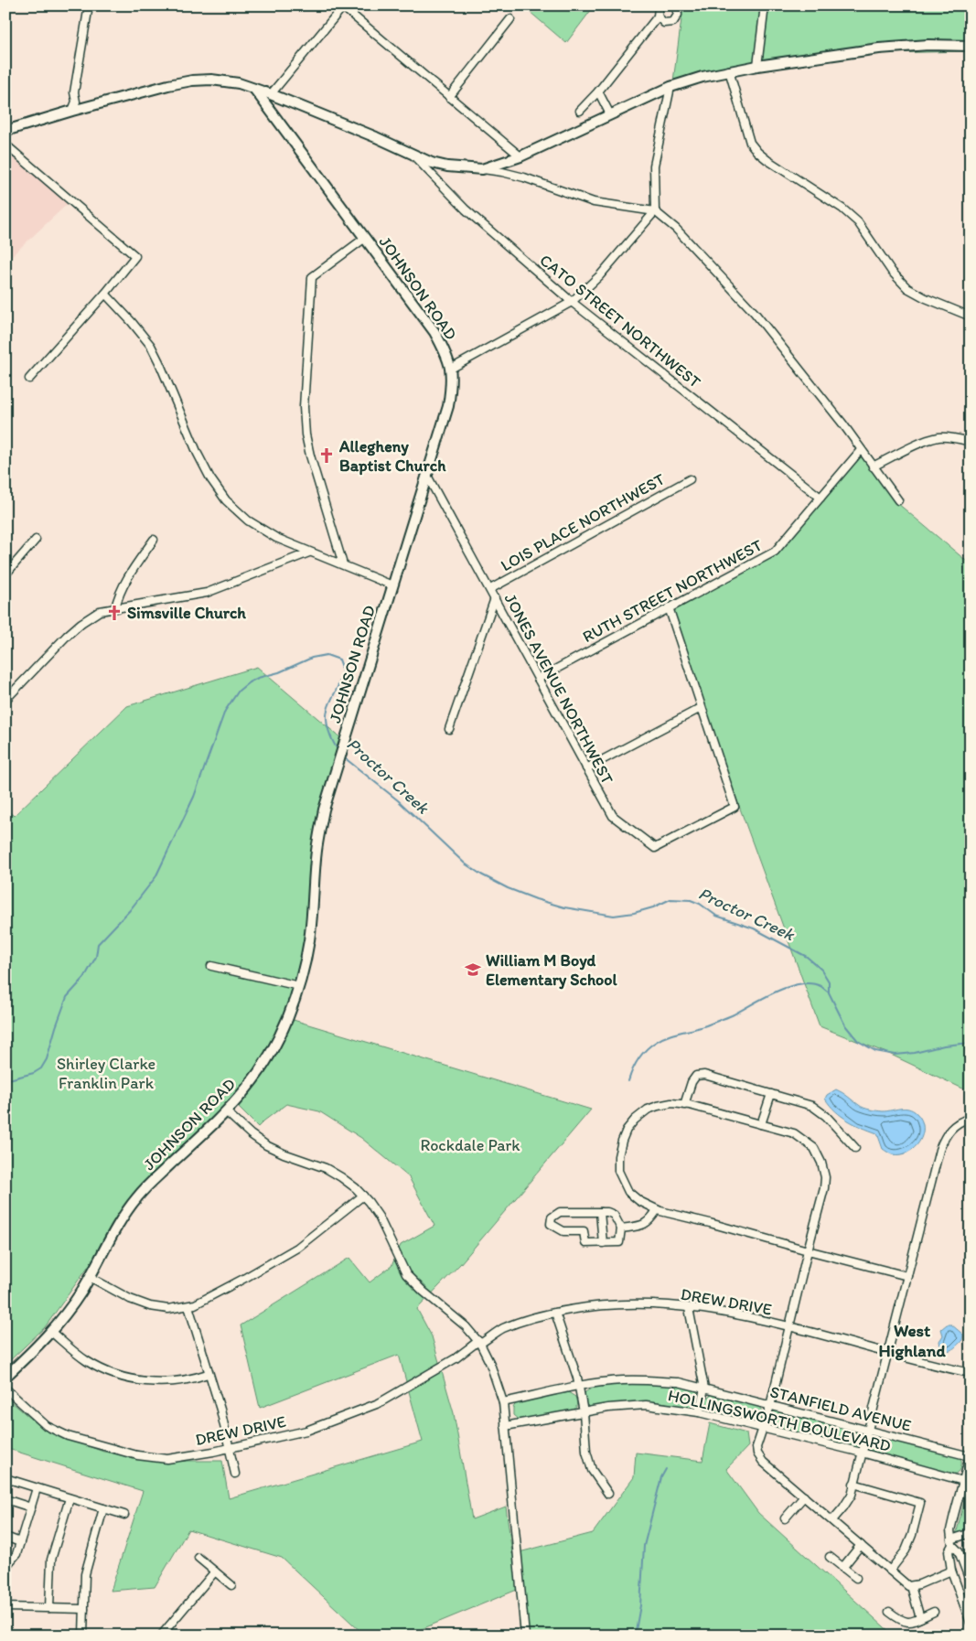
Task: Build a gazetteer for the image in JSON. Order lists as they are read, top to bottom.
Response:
{
  "streets": {
    "street": [
      "JOHNSON ROAD",
      "CATO STREET NORTHWEST",
      "LOIS PLACE NORTHWEST",
      "RUTH STREET NORTHWEST",
      "JONES AVENUE NORTHWEST",
      "DREW DRIVE",
      "STANFIELD AVENUE",
      "HOLLINGSWORTH BOULEVARD"
    ]
  },
  "crossings": [
    ["JOHNSON ROAD", "JONES AVENUE NORTHWEST"],
    ["CATO STREET NORTHWEST", "RUTH STREET NORTHWEST"],
    ["LOIS PLACE NORTHWEST", "JONES AVENUE NORTHWEST"],
    ["RUTH STREET NORTHWEST", "JONES AVENUE NORTHWEST"]
  ],
  "districts": ["West Highland"],
  "water": ["Proctor Creek"],
  "parks": ["Shirley Clarke Franklin Park", "Rockdale Park"],
  "places": {
    "church": ["Allegheny Baptist Church", "Simsville Church"],
    "school or university": ["William M Boyd Elementary School"]
  }
}
